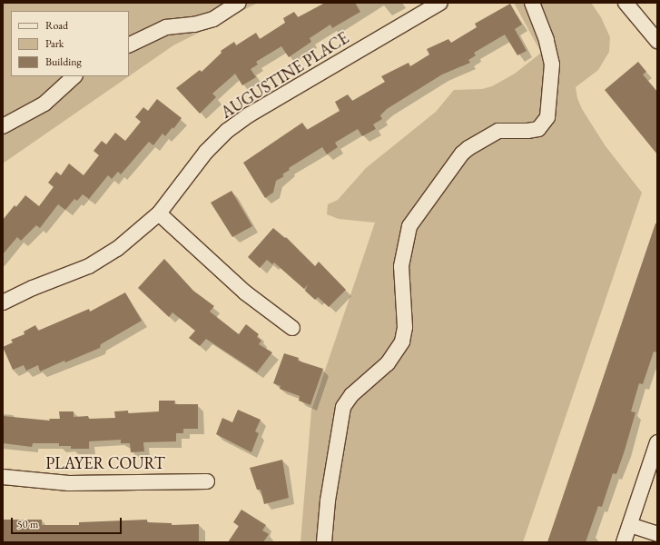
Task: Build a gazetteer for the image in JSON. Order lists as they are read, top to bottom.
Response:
{
  "streets": {
    "street": ["AUGUSTINE PLACE", "PLAYER COURT"]
  },
  "legend": ["Road", "Park", "Building"],
  "scale_bar": "50 m"
}
